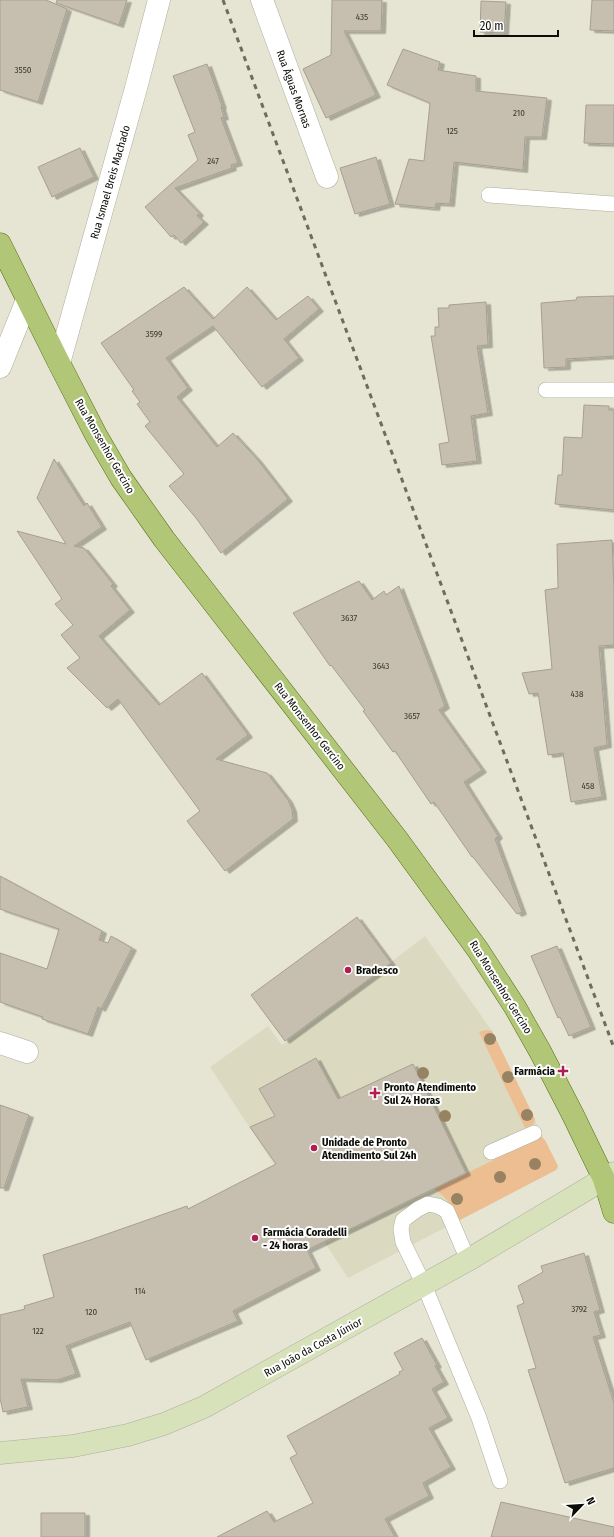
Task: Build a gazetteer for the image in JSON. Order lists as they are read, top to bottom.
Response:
{
  "streets": {
    "main road": ["Rua Monsenhor Gercino", "Rua João da Costa Júnior"],
    "street": ["Rua Águas Mornas", "Rua Ismael Breis Machado"]
  },
  "crossings": [
    ["Rua Ismael Breis Machado", "Rua Monsenhor Gercino"],
    ["Rua Monsenhor Gercino", "Rua João da Costa Júnior"]
  ],
  "places": {
    "other": ["Bradesco", "Unidade de Pronto Atendimento Sul 24h", "Farmácia Coradelli - 24 horas"],
    "health": ["Farmácia", "Pronto Atendimento Sul 24 Horas"]
  },
  "house_numbers": [
    "435",
    "3550",
    "210",
    "125",
    "247",
    "3599",
    "3637",
    "3643",
    "438",
    "3657",
    "458",
    "114",
    "3792",
    "120",
    "122"
  ],
  "scale_bar": "20 m",
  "north": "top right"
}
